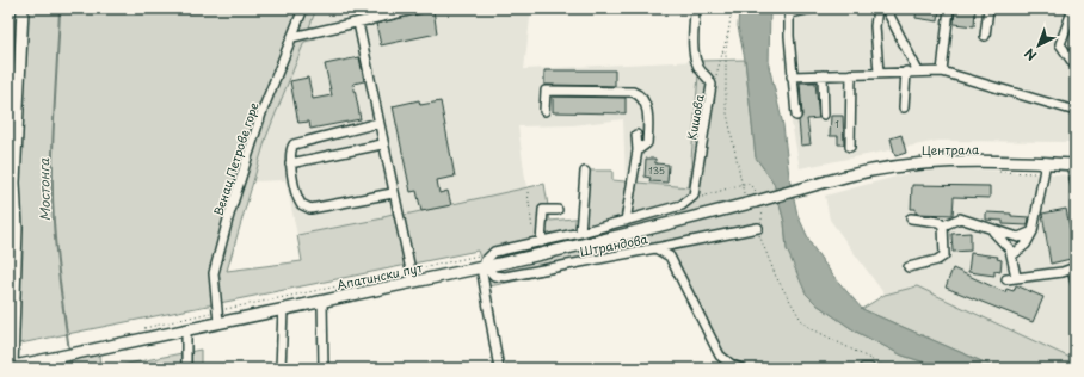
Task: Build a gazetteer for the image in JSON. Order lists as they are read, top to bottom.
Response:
{
  "streets": {
    "main road": ["Централа", "Апатински пут"],
    "street": ["Кишова", "Венац Петрове горе", "Штрандова"]
  },
  "crossings": [
    ["Централа", "Апатински пут"],
    ["Венац Петрове горе", "Апатински пут"],
    ["Штрандова", "Апатински пут"]
  ],
  "water": ["Мостонга"],
  "house_numbers": ["1", "135"],
  "north": "bottom left"
}
